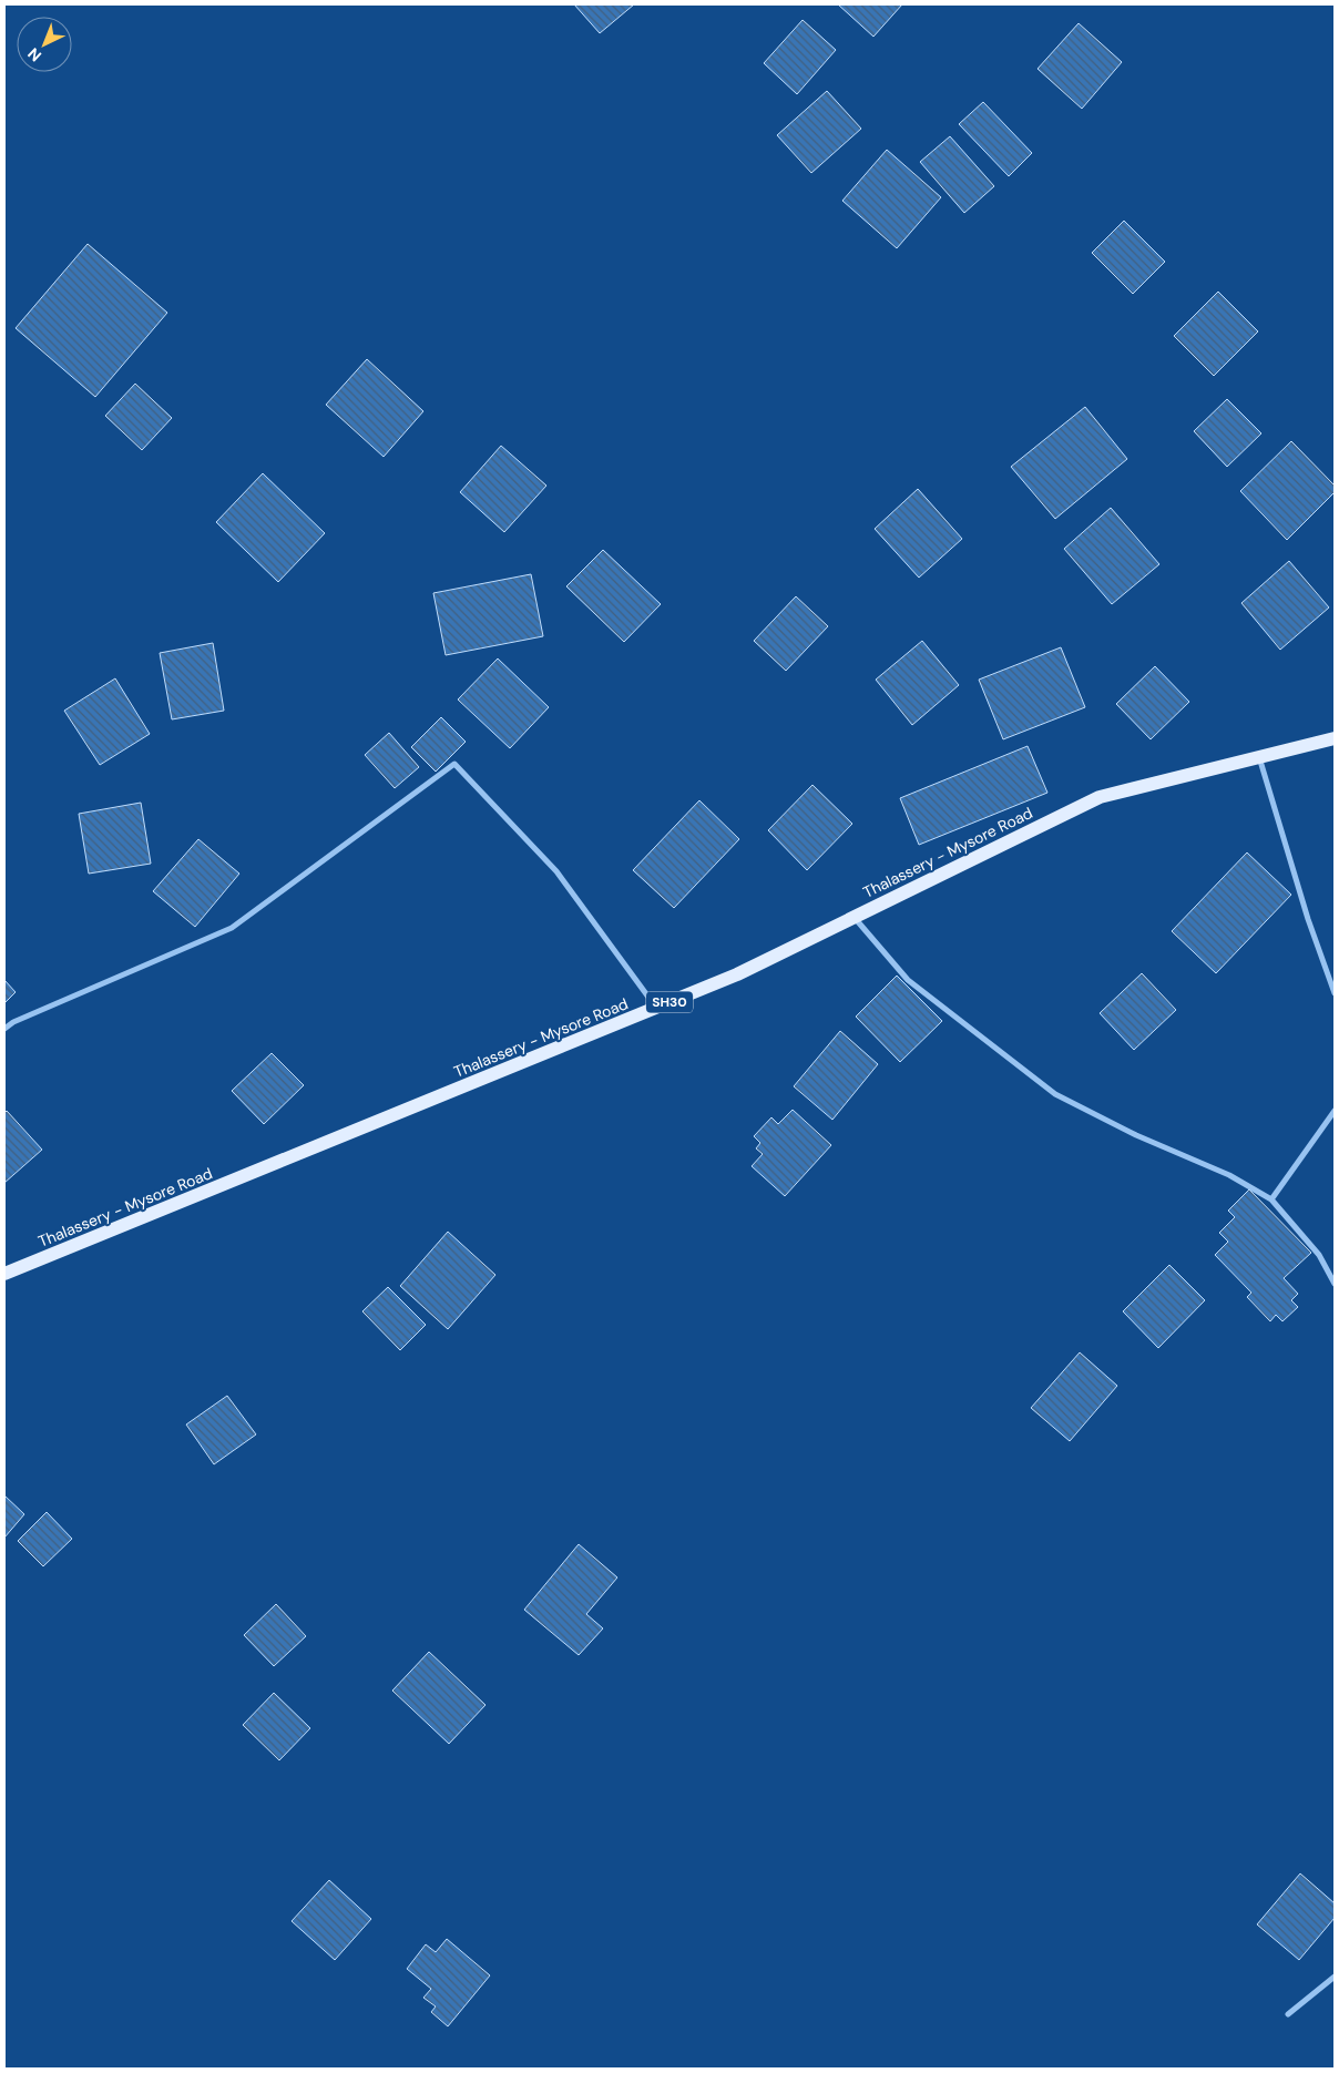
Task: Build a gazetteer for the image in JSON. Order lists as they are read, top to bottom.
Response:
{
  "streets": {
    "main road": ["Thalassery - Mysore Road", "SH30"]
  },
  "north": "bottom left"
}
